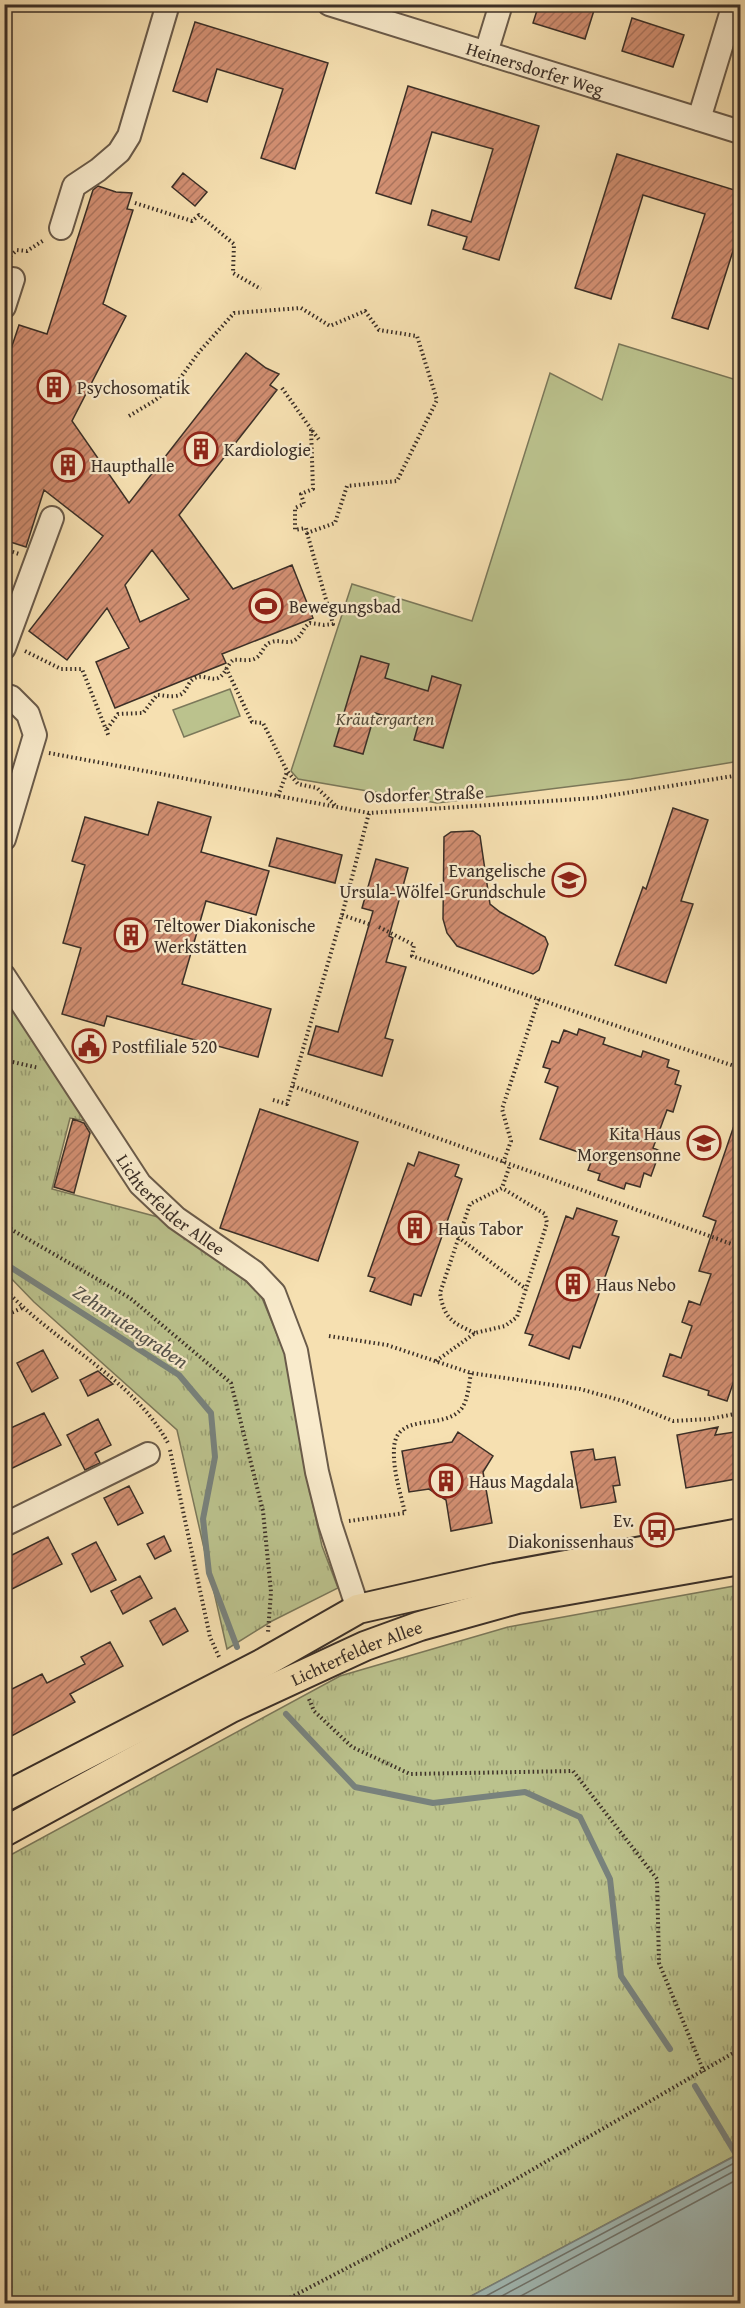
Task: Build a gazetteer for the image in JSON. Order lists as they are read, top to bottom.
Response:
{
  "streets": {
    "main road": ["Lichterfelder Allee"],
    "street": ["Heinersdorfer Weg"],
    "path": ["Osdorfer Straße"]
  },
  "water": ["Zehnrutengraben"],
  "parks": ["Kräutergarten"],
  "places": {
    "building": [
      "Psychosomatik",
      "Kardiologie",
      "Haupthalle",
      "Teltower Diakonische Werkstätten",
      "Haus Tabor",
      "Haus Nebo",
      "Haus Magdala"
    ],
    "sports": ["Bewegungsbad"],
    "school or university": ["Evangelische Ursula-Wölfel-Grundschule", "Kita Haus Morgensonne"],
    "public building": ["Postfiliale 520"],
    "bus stop": ["Ev. Diakonissenhaus"]
  }
}
